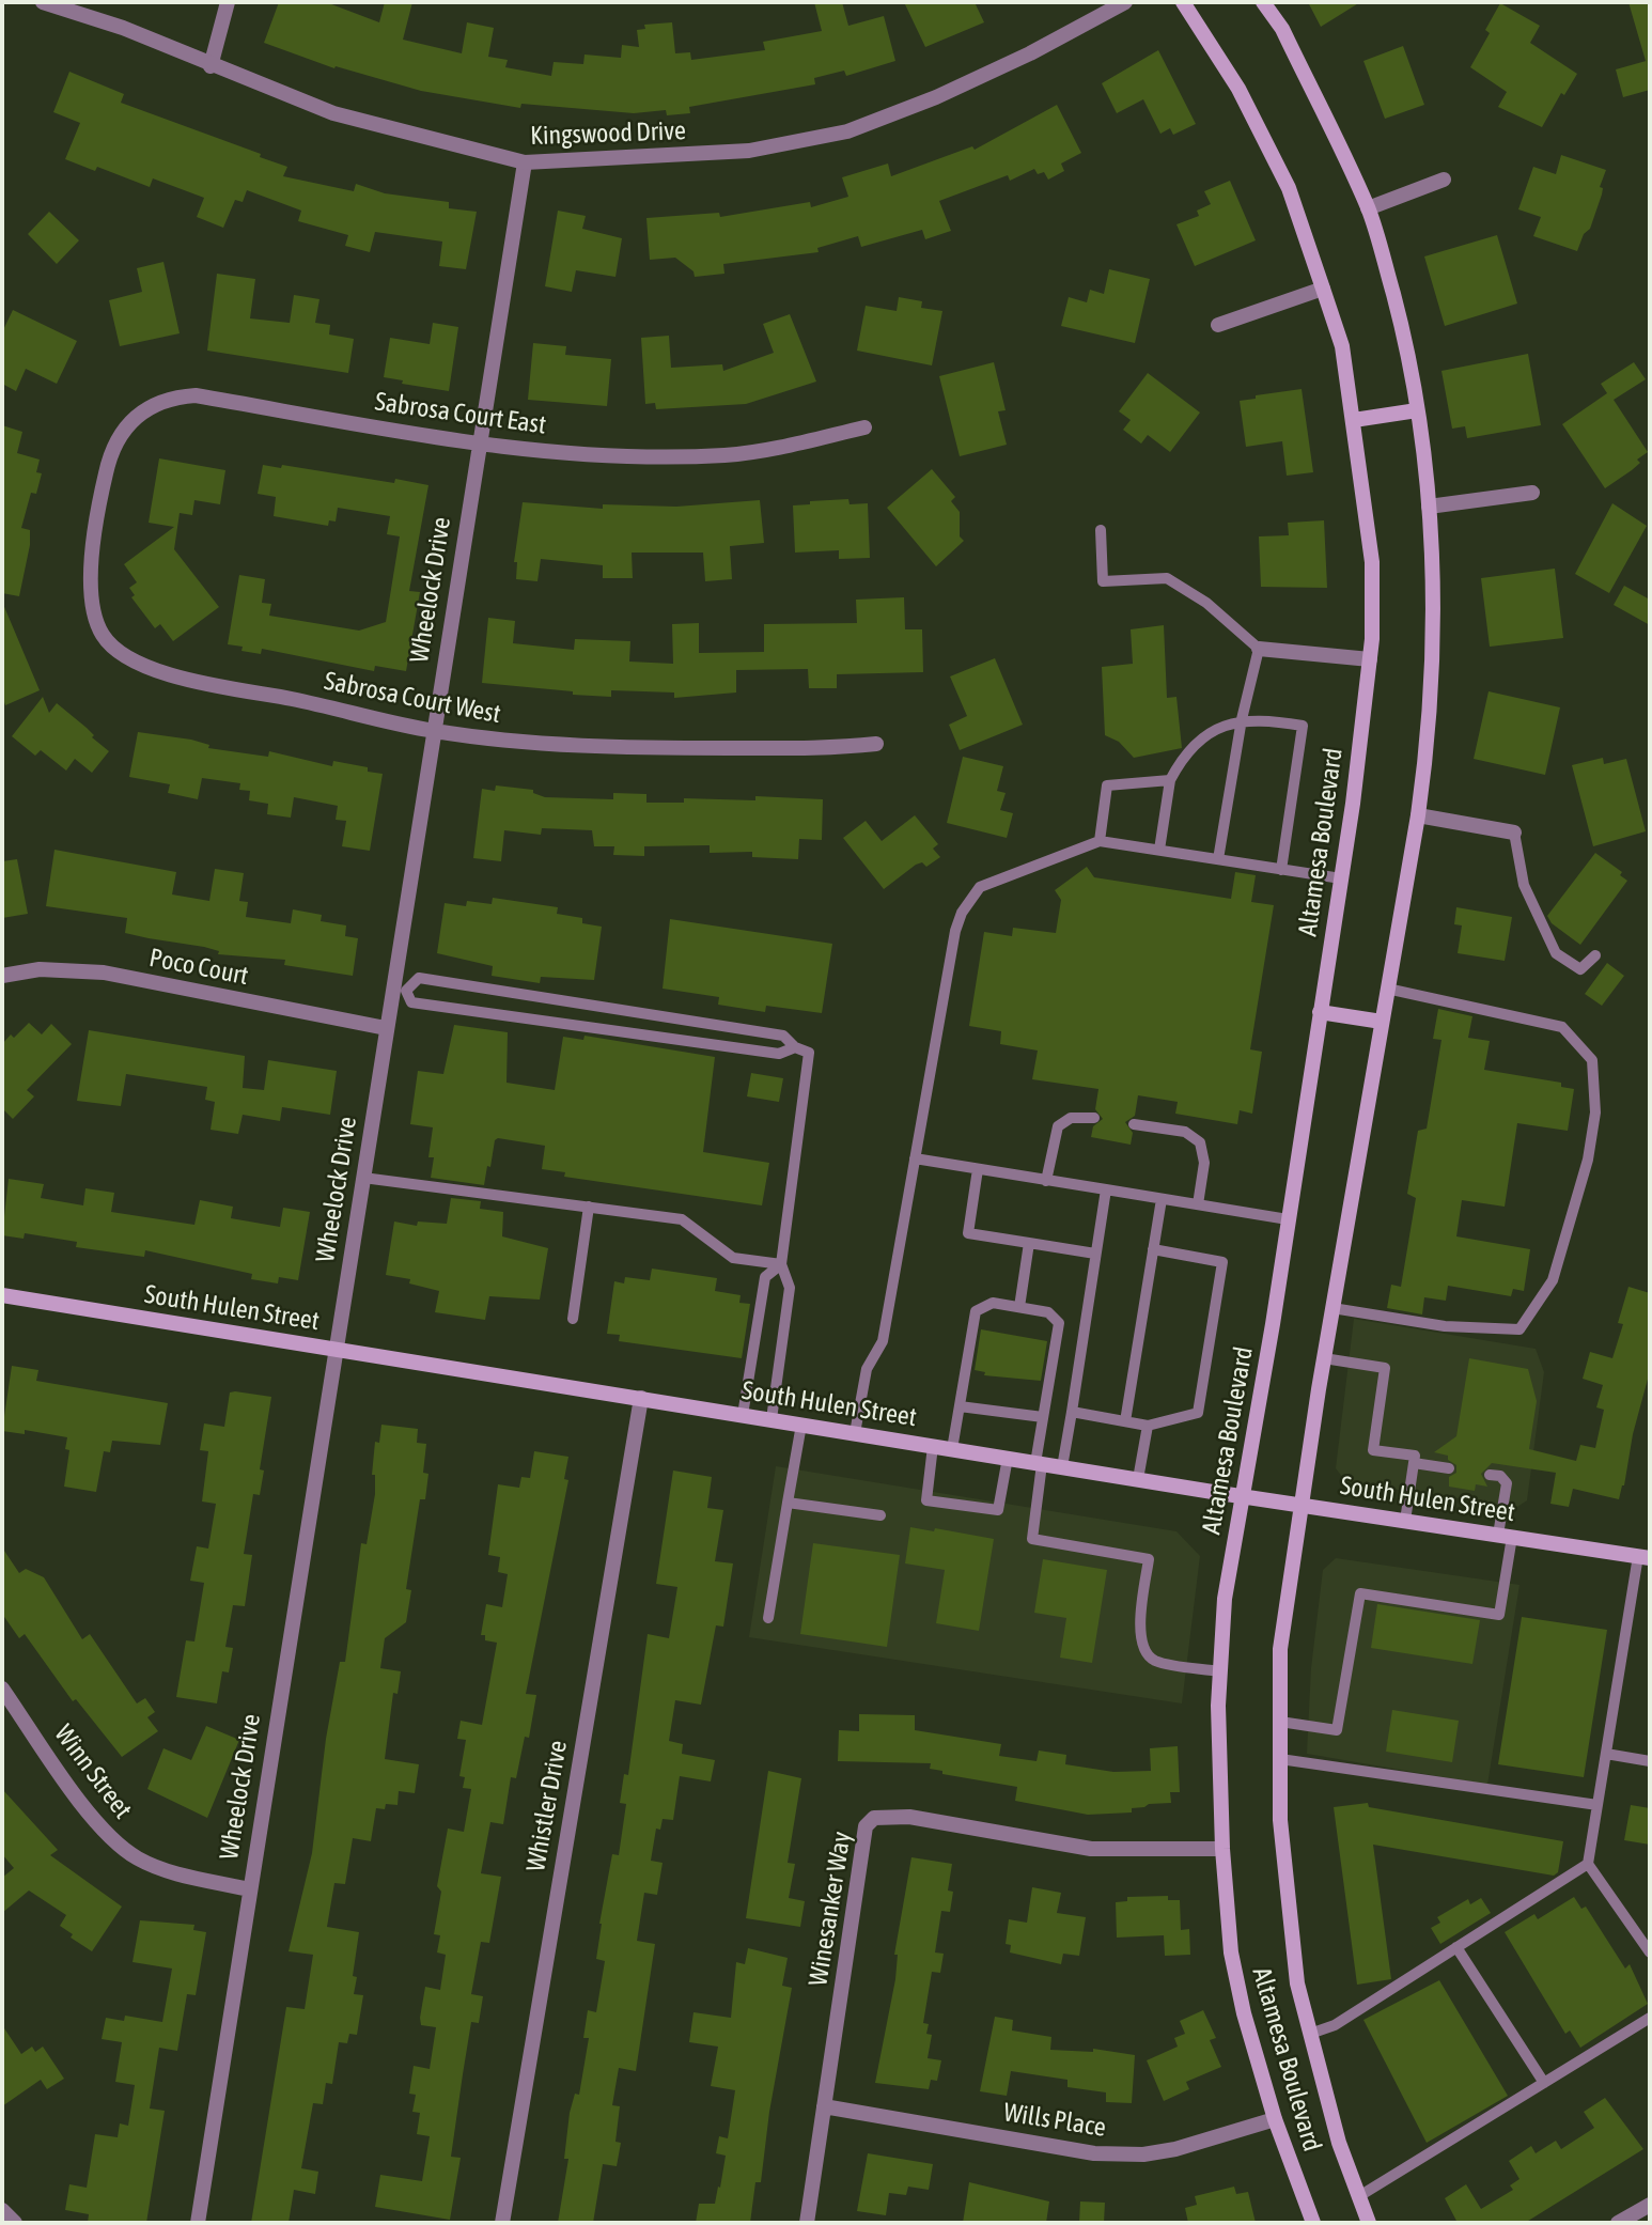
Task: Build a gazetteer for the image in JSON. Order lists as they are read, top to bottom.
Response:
{
  "streets": {
    "main road": ["Altamesa Boulevard", "South Hulen Street"],
    "street": [
      "Kingswood Drive",
      "Sabrosa Court East",
      "Wheelock Drive",
      "Sabrosa Court West",
      "Poco Court",
      "Winn Street",
      "Whistler Drive",
      "Winesanker Way",
      "Wills Place"
    ]
  },
  "crossings": [
    ["Kingswood Drive", "Wheelock Drive"],
    ["Sabrosa Court East", "Wheelock Drive"],
    ["Sabrosa Court East", "Sabrosa Court West"],
    ["Wheelock Drive", "Sabrosa Court West"],
    ["Wheelock Drive", "Poco Court"],
    ["Wheelock Drive", "South Hulen Street"],
    ["Wheelock Drive", "Winn Street"],
    ["Altamesa Boulevard", "South Hulen Street"],
    ["Altamesa Boulevard", "Winesanker Way"],
    ["Altamesa Boulevard", "Wills Place"],
    ["South Hulen Street", "Whistler Drive"],
    ["Winesanker Way", "Wills Place"]
  ]
}
